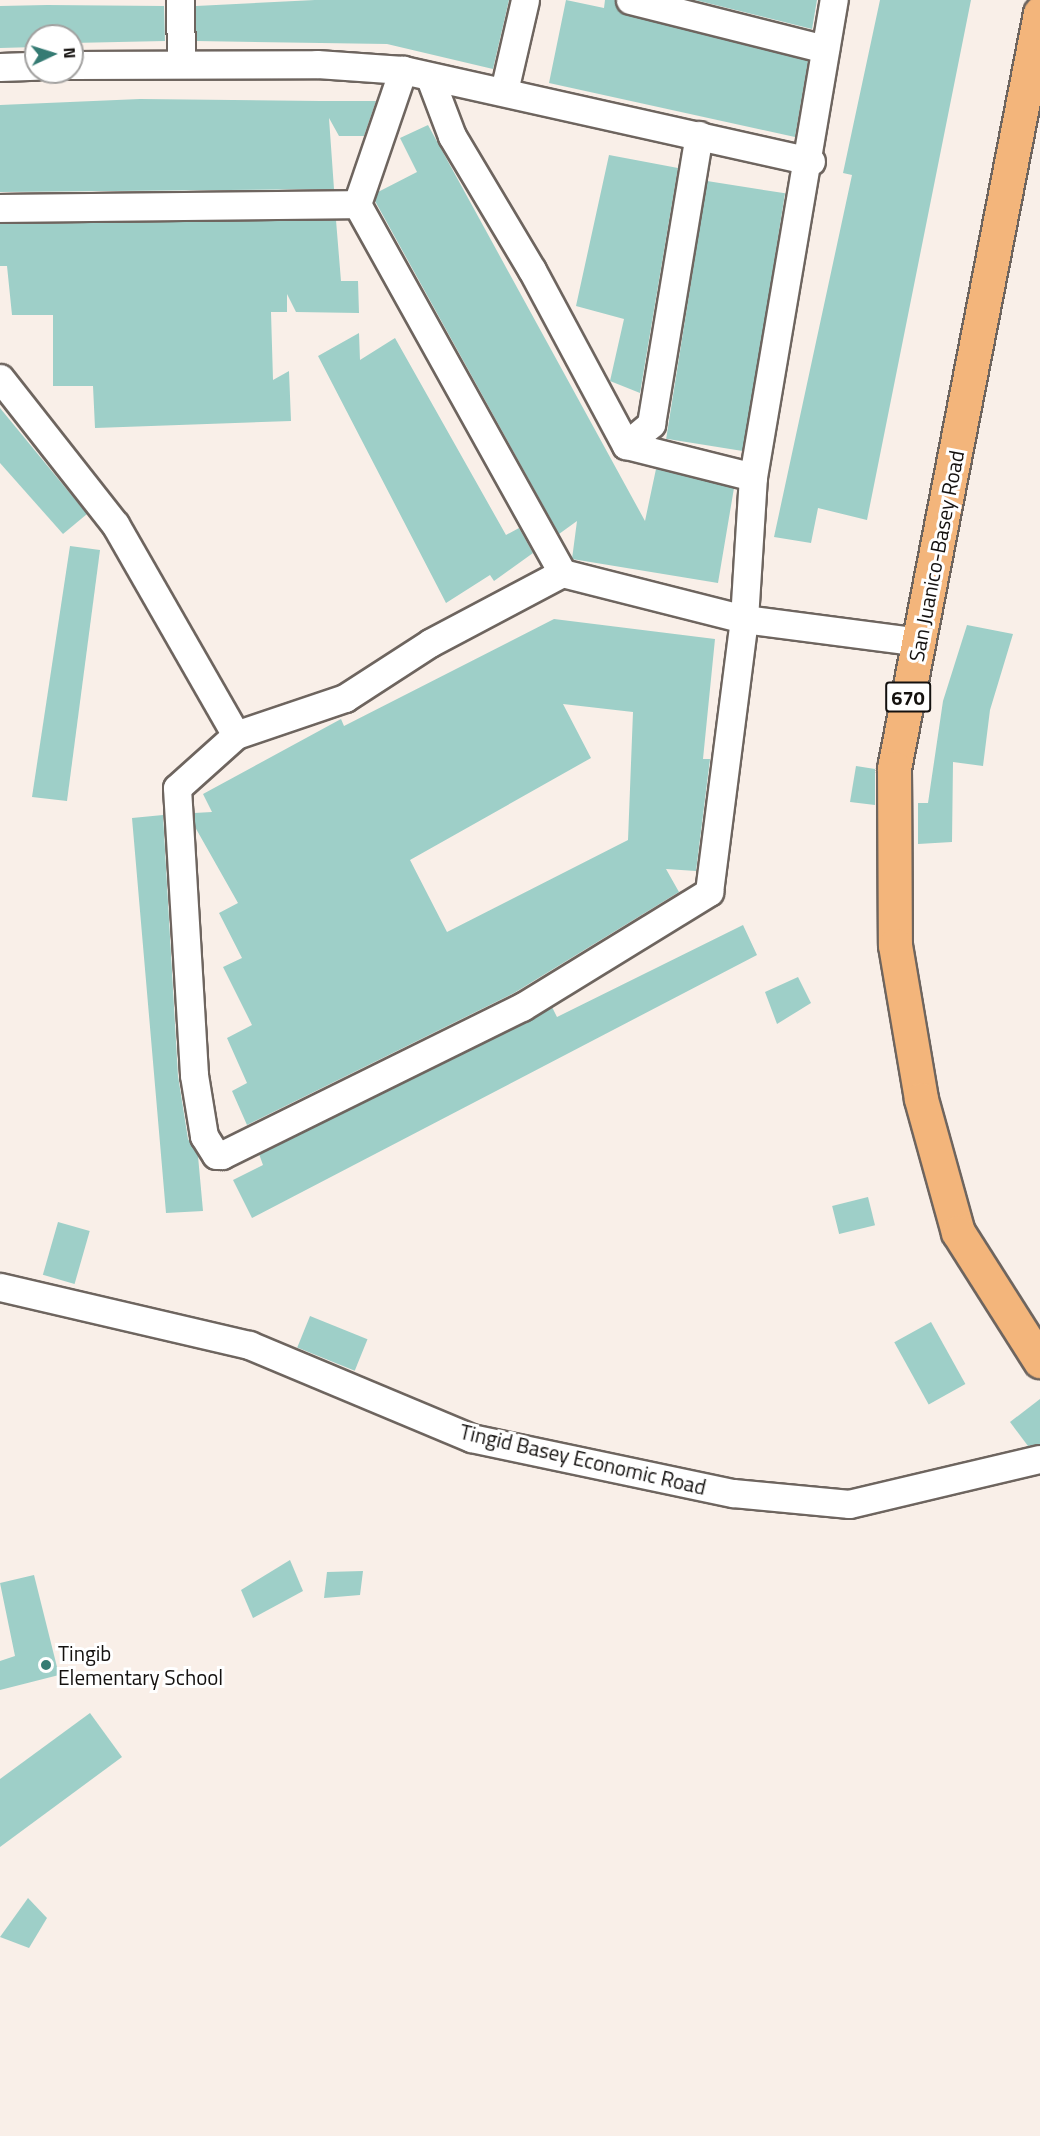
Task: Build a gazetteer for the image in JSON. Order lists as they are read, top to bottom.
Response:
{
  "streets": {
    "main road": ["San Juanico-Basey Road", "670"],
    "street": ["Tingid Basey Economic Road"]
  },
  "places": ["Tingib Elementary School"],
  "north": "right"
}
